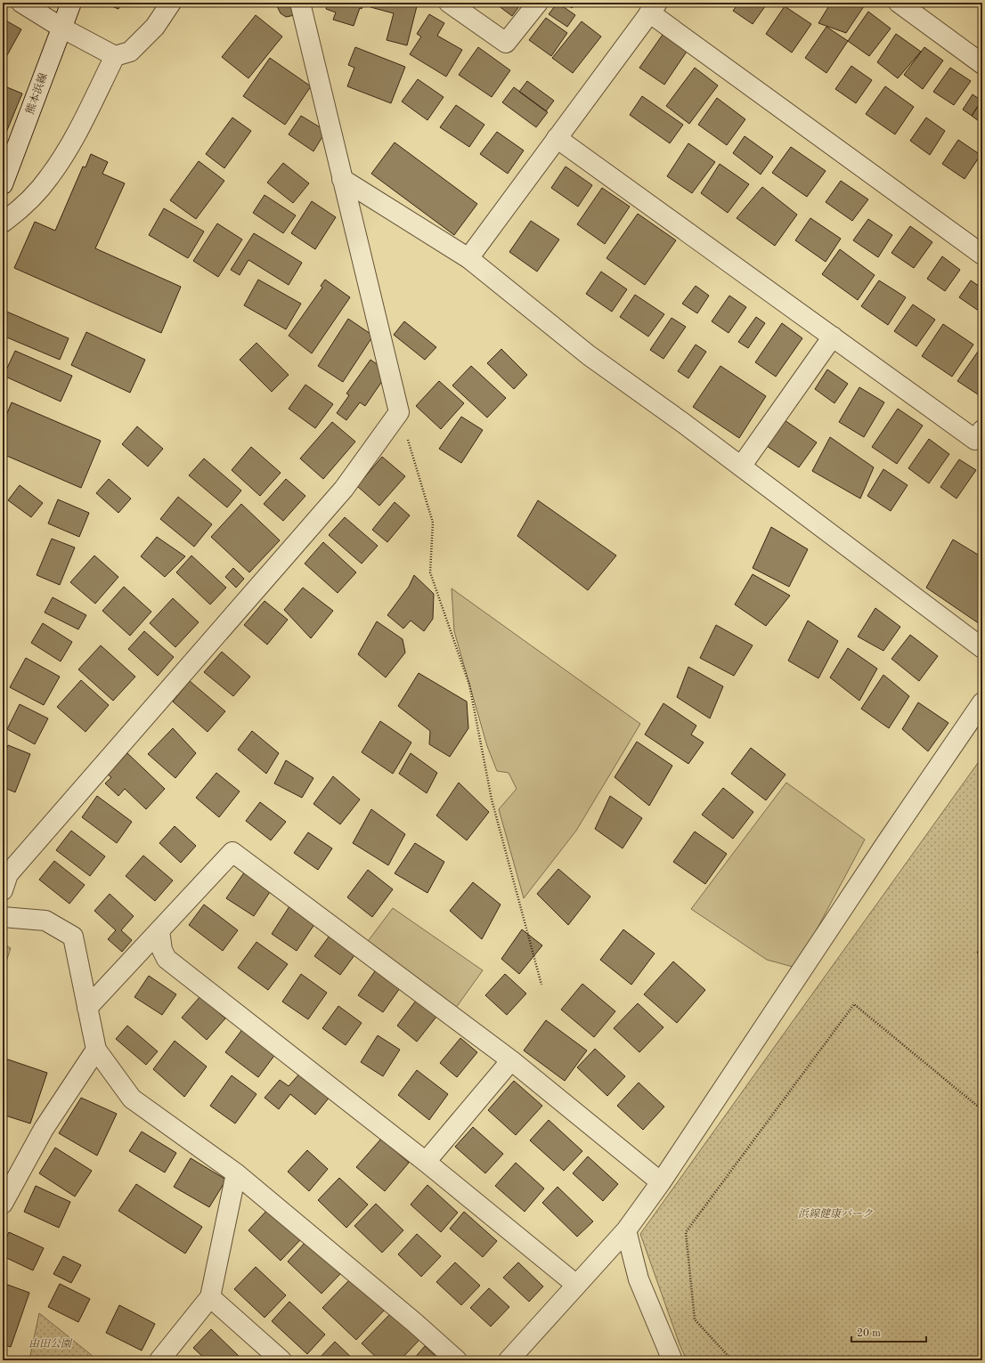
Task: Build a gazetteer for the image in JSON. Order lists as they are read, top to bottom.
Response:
{
  "streets": {
    "street": ["熊本浜線"]
  },
  "parks": ["浜線健康パーク", "由田公園"],
  "scale_bar": "20 m"
}
